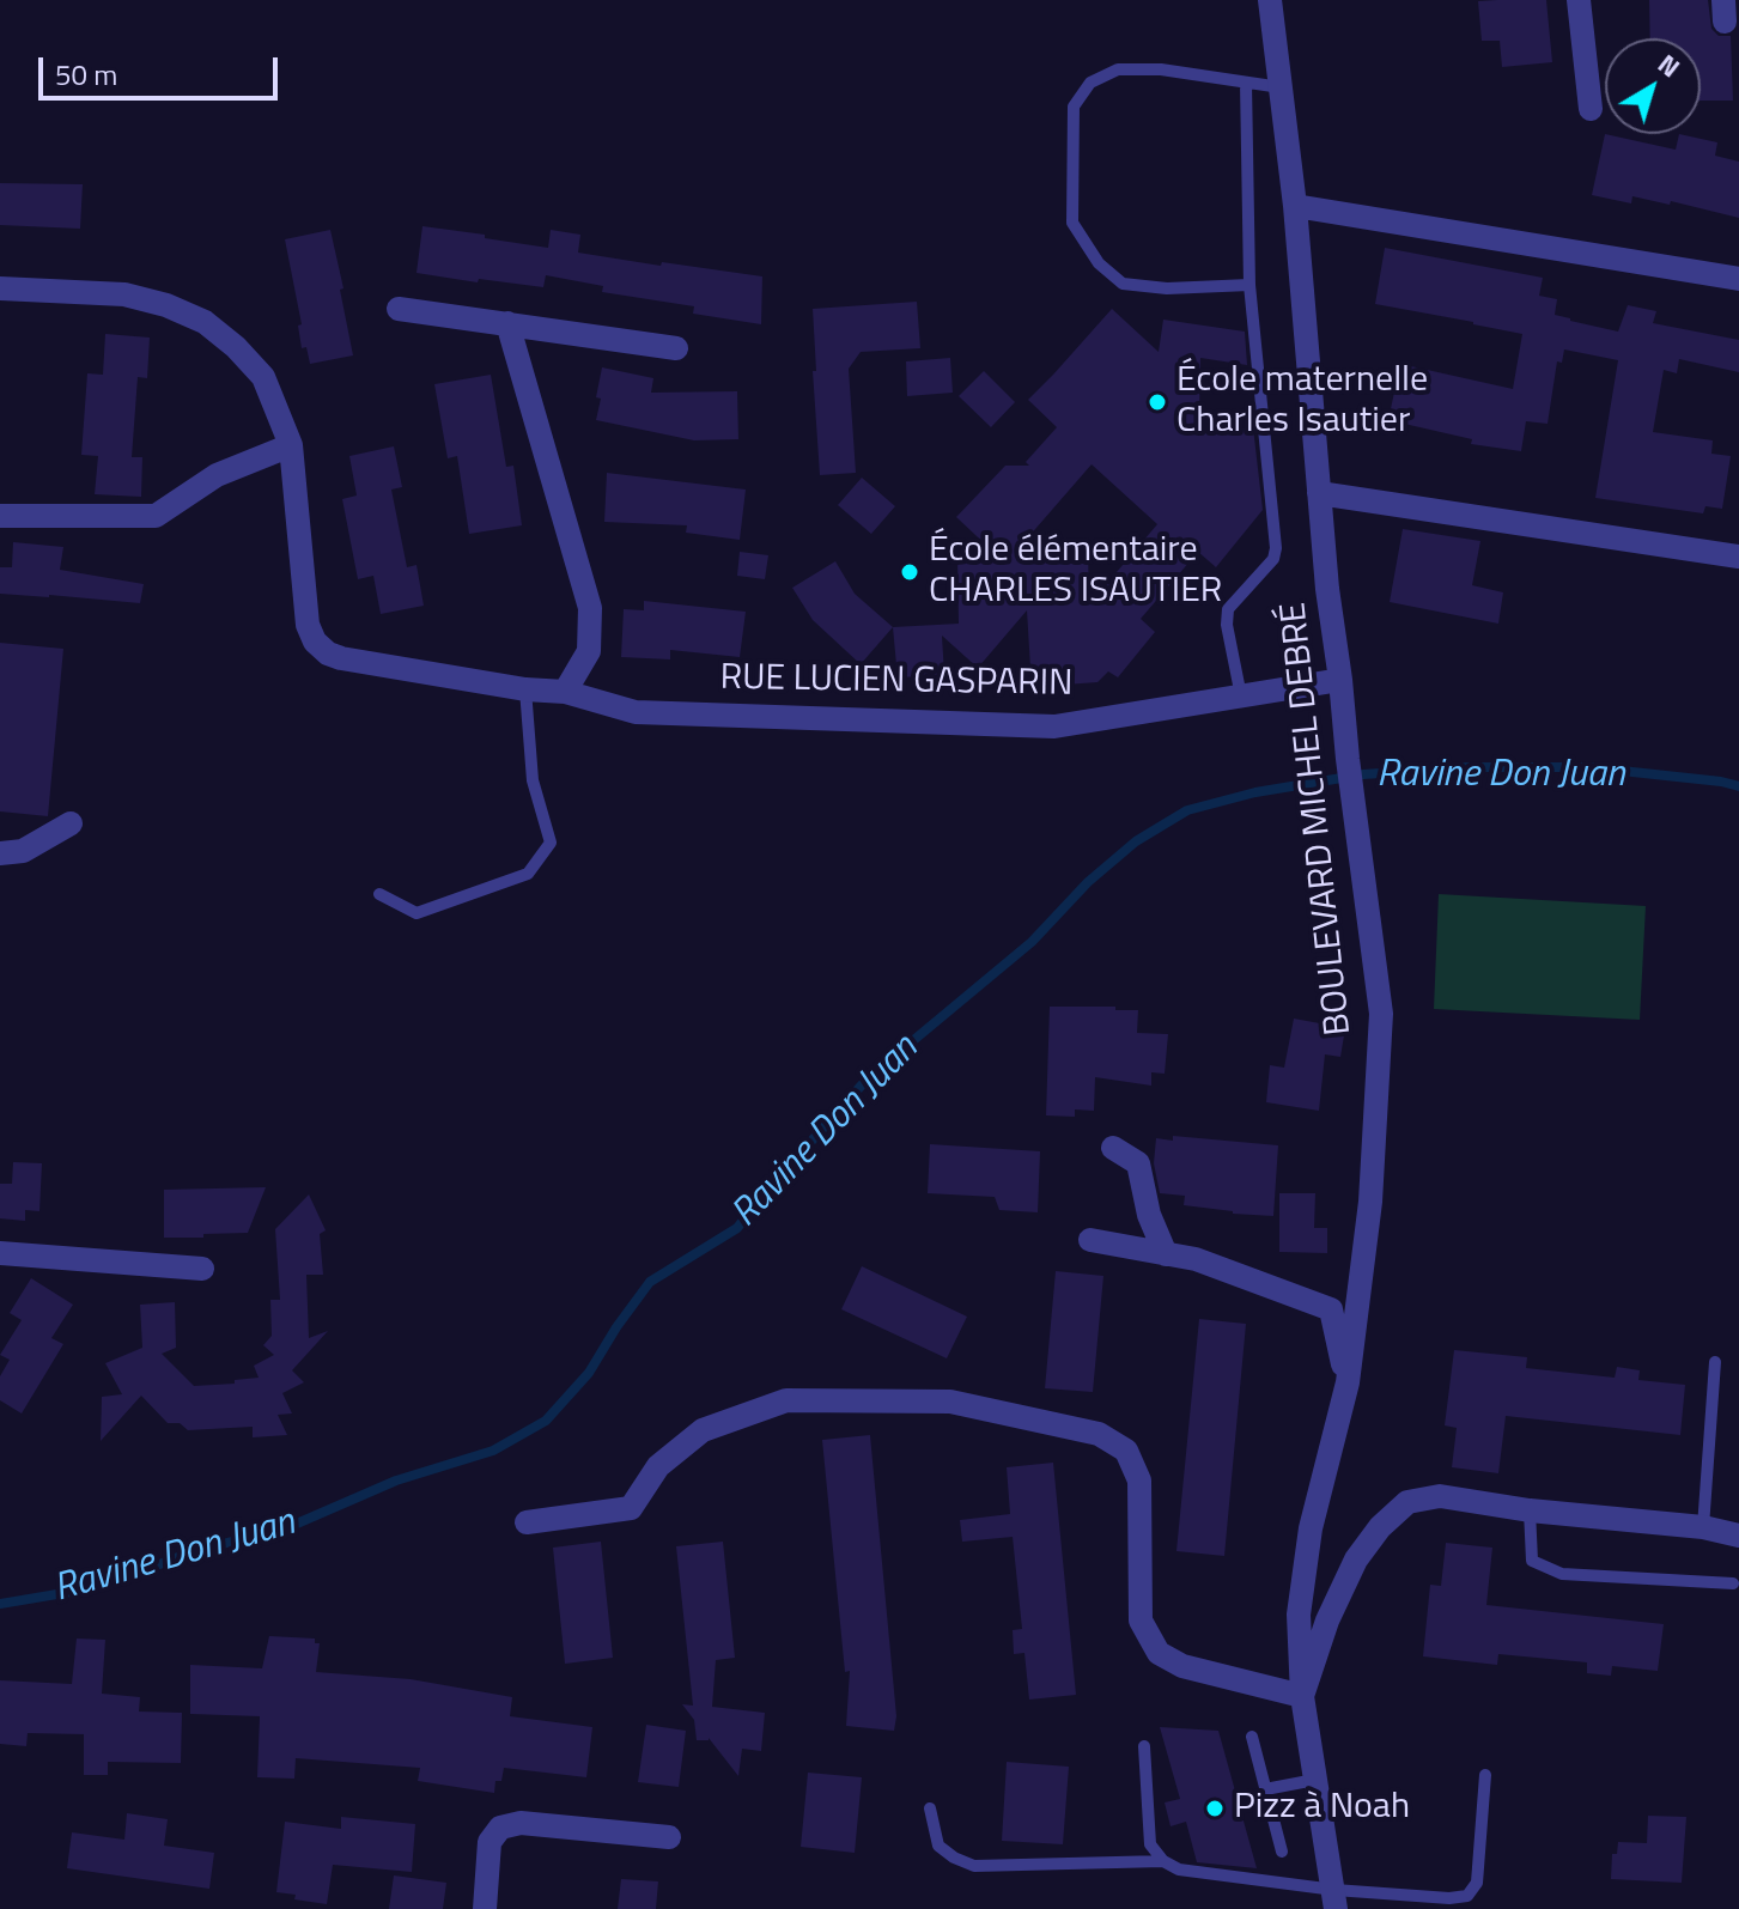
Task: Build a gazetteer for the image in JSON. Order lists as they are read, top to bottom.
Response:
{
  "streets": {
    "street": ["RUE LUCIEN GASPARIN", "BOULEVARD MICHEL DEBRÉ"]
  },
  "crossings": [
    ["RUE LUCIEN GASPARIN", "BOULEVARD MICHEL DEBRÉ"]
  ],
  "water": ["Ravine Don Juan"],
  "places": ["École maternelle Charles Isautier", "École élémentaire CHARLES ISAUTIER", "Pizz à Noah"],
  "scale_bar": "50 m",
  "north": "top right"
}
